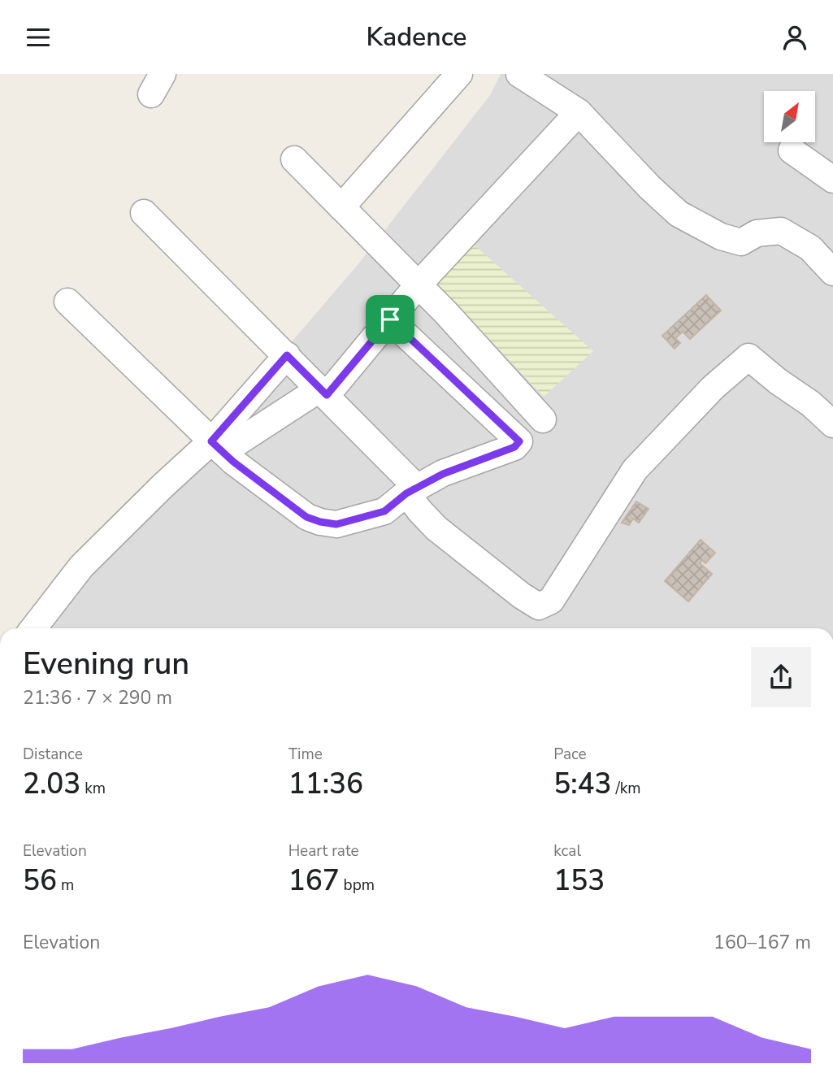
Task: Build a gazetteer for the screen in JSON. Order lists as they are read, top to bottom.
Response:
{
  "north": "top right",
  "page": {
    "header": "Kadence",
    "heading": ["Evening run", "21:36 · 7 × 290 m"],
    "stats": [
      ["Distance", "2.03 km"],
      ["Time", "11:36"],
      ["Pace", "5:43 /km"],
      ["Elevation", "56 m"],
      ["Heart rate", "167 bpm"],
      ["kcal", "153"]
    ],
    "chart": ["Elevation", "160–167 m"]
  }
}
